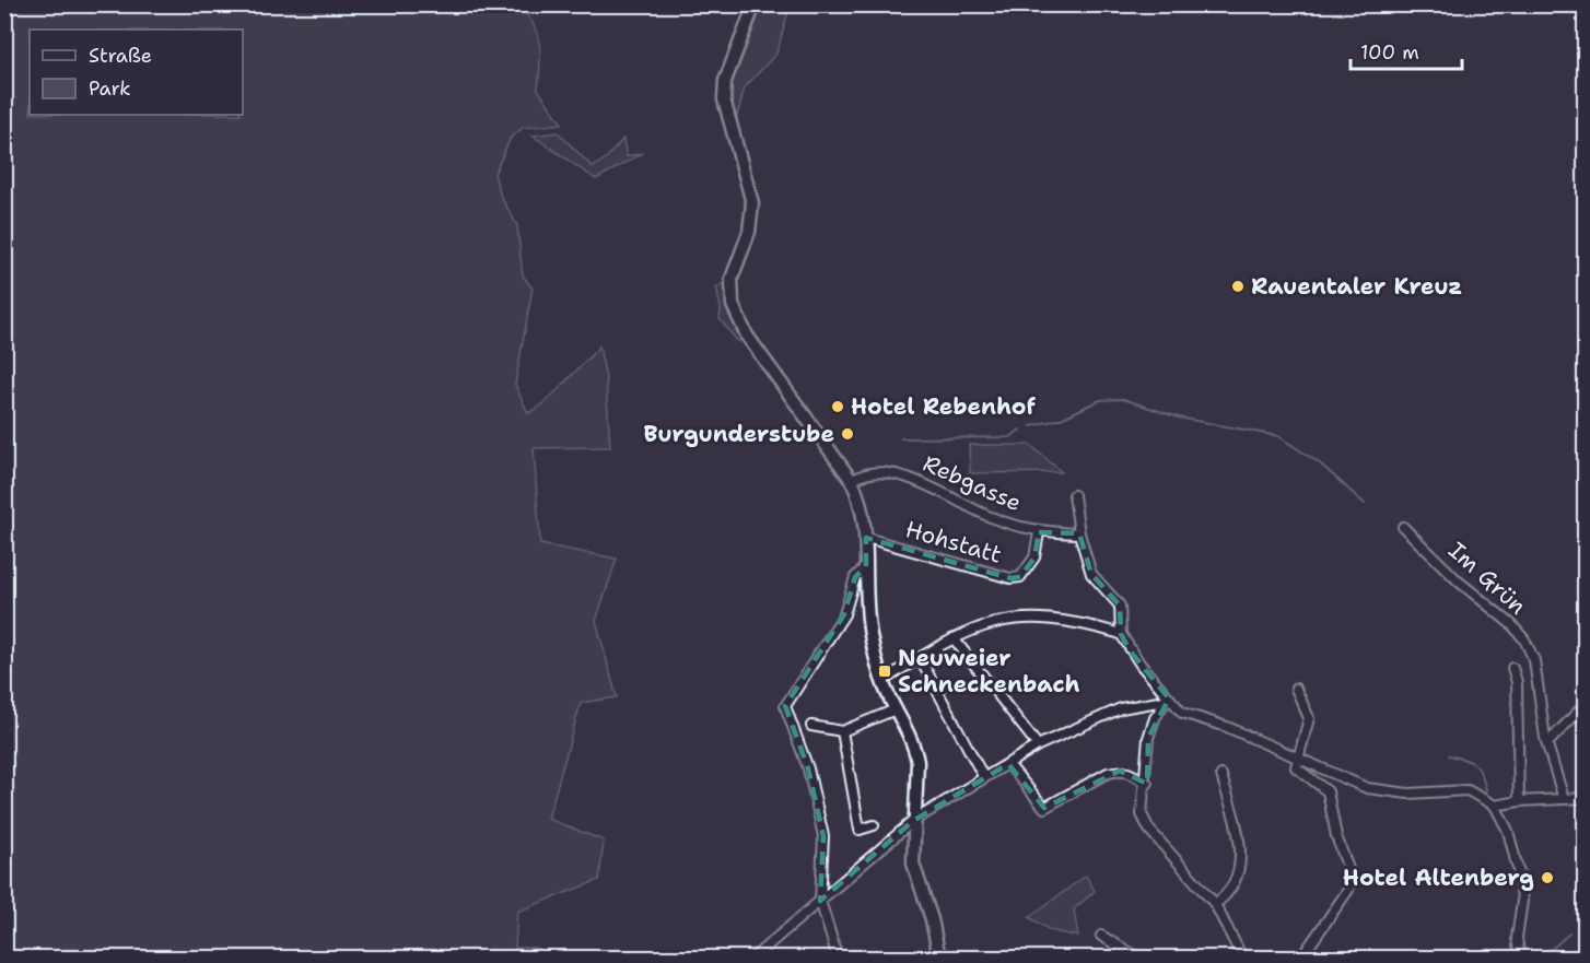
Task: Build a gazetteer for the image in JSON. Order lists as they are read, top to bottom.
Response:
{
  "streets": {
    "street": ["Rebgasse", "Hohstatt", "Im Grün"]
  },
  "crossings": [
    ["Rebgasse", "Hohstatt"]
  ],
  "places": {
    "other": [
      "Rauentaler Kreuz",
      "Hotel Rebenhof",
      "Burgunderstube",
      "Hotel Altenberg"
    ],
    "transit": ["Neuweier Schneckenbach"]
  },
  "legend": ["Straße", "Park"],
  "scale_bar": "100 m"
}
